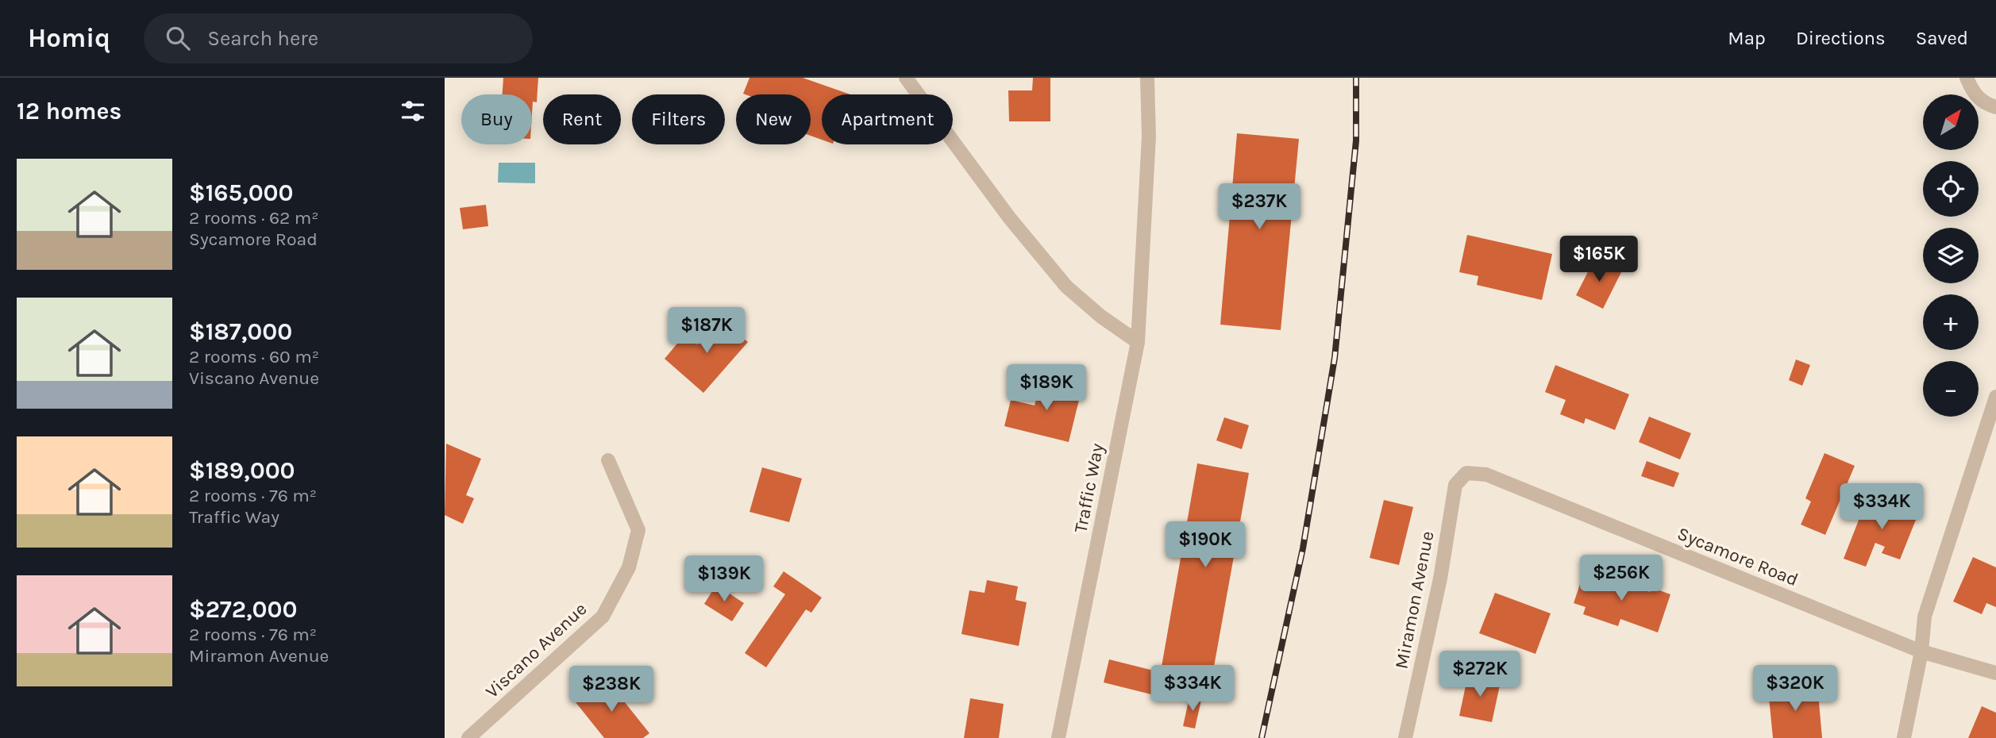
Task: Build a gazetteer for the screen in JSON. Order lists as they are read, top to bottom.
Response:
{
  "streets": {
    "street": [
      "Traffic Way",
      "Sycamore Road",
      "Miramon Avenue",
      "Viscano Avenue"
    ]
  },
  "crossings": [
    ["Sycamore Road", "Miramon Avenue"]
  ],
  "north": "top right",
  "page": {
    "header": "Homiq",
    "search": "Search here",
    "nav": ["Map", "Directions", "Saved"],
    "heading": "12 homes",
    "map_buttons": ["+", "−"],
    "chip": [
      "Buy",
      "Rent",
      "Filters",
      "New",
      "Apartment"
    ],
    "list": [
      {
        "name": "$165,000",
        "note": "2 rooms · 62 m² · Sycamore Road"
      },
      {
        "name": "$187,000",
        "note": "2 rooms · 60 m² · Viscano Avenue"
      },
      {
        "name": "$189,000",
        "note": "2 rooms · 76 m² · Traffic Way"
      },
      {
        "name": "$272,000",
        "note": "2 rooms · 76 m² · Miramon Avenue"
      }
    ],
    "price": [
      "$237K",
      "$165K",
      "$187K",
      "$189K",
      "$334K",
      "$190K",
      "$256K",
      "$139K",
      "$272K",
      "$334K",
      "$320K",
      "$238K"
    ]
  }
}
